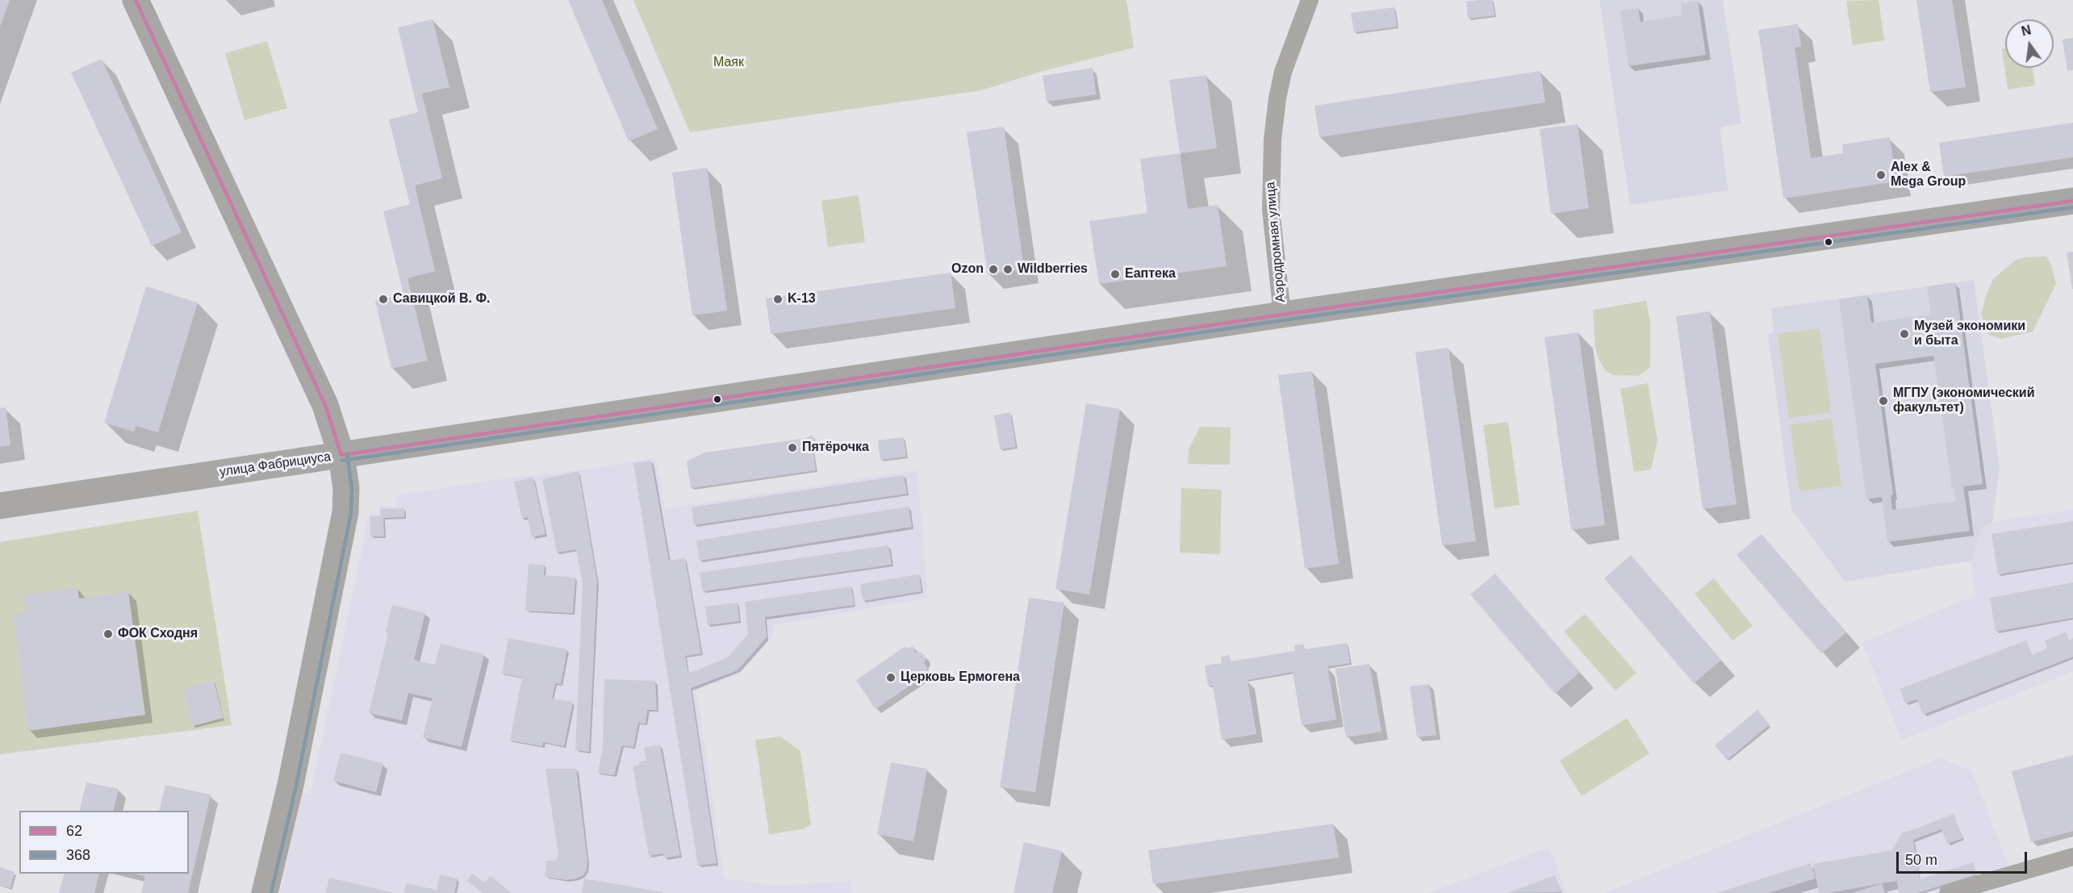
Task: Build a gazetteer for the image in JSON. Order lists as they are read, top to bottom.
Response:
{
  "streets": {
    "main road": ["улица Фабрициуса"],
    "street": ["Аэродромная улица"]
  },
  "crossings": [
    ["Аэродромная улица", "улица Фабрициуса"]
  ],
  "parks": ["Маяк"],
  "places": [
    "Alex & Mega Group",
    "Ozon",
    "Wildberries",
    "Еаптека",
    "Савицкой В. Ф.",
    "K-13",
    "Музей экономики и быта",
    "МГПУ (экономический факультет)",
    "Пятёрочка",
    "ФОК Сходня",
    "Церковь Ермогена"
  ],
  "lines": ["transit line 62", "transit line 368"],
  "legend": ["62", "368"],
  "scale_bar": "50 m",
  "north": "top"
}
